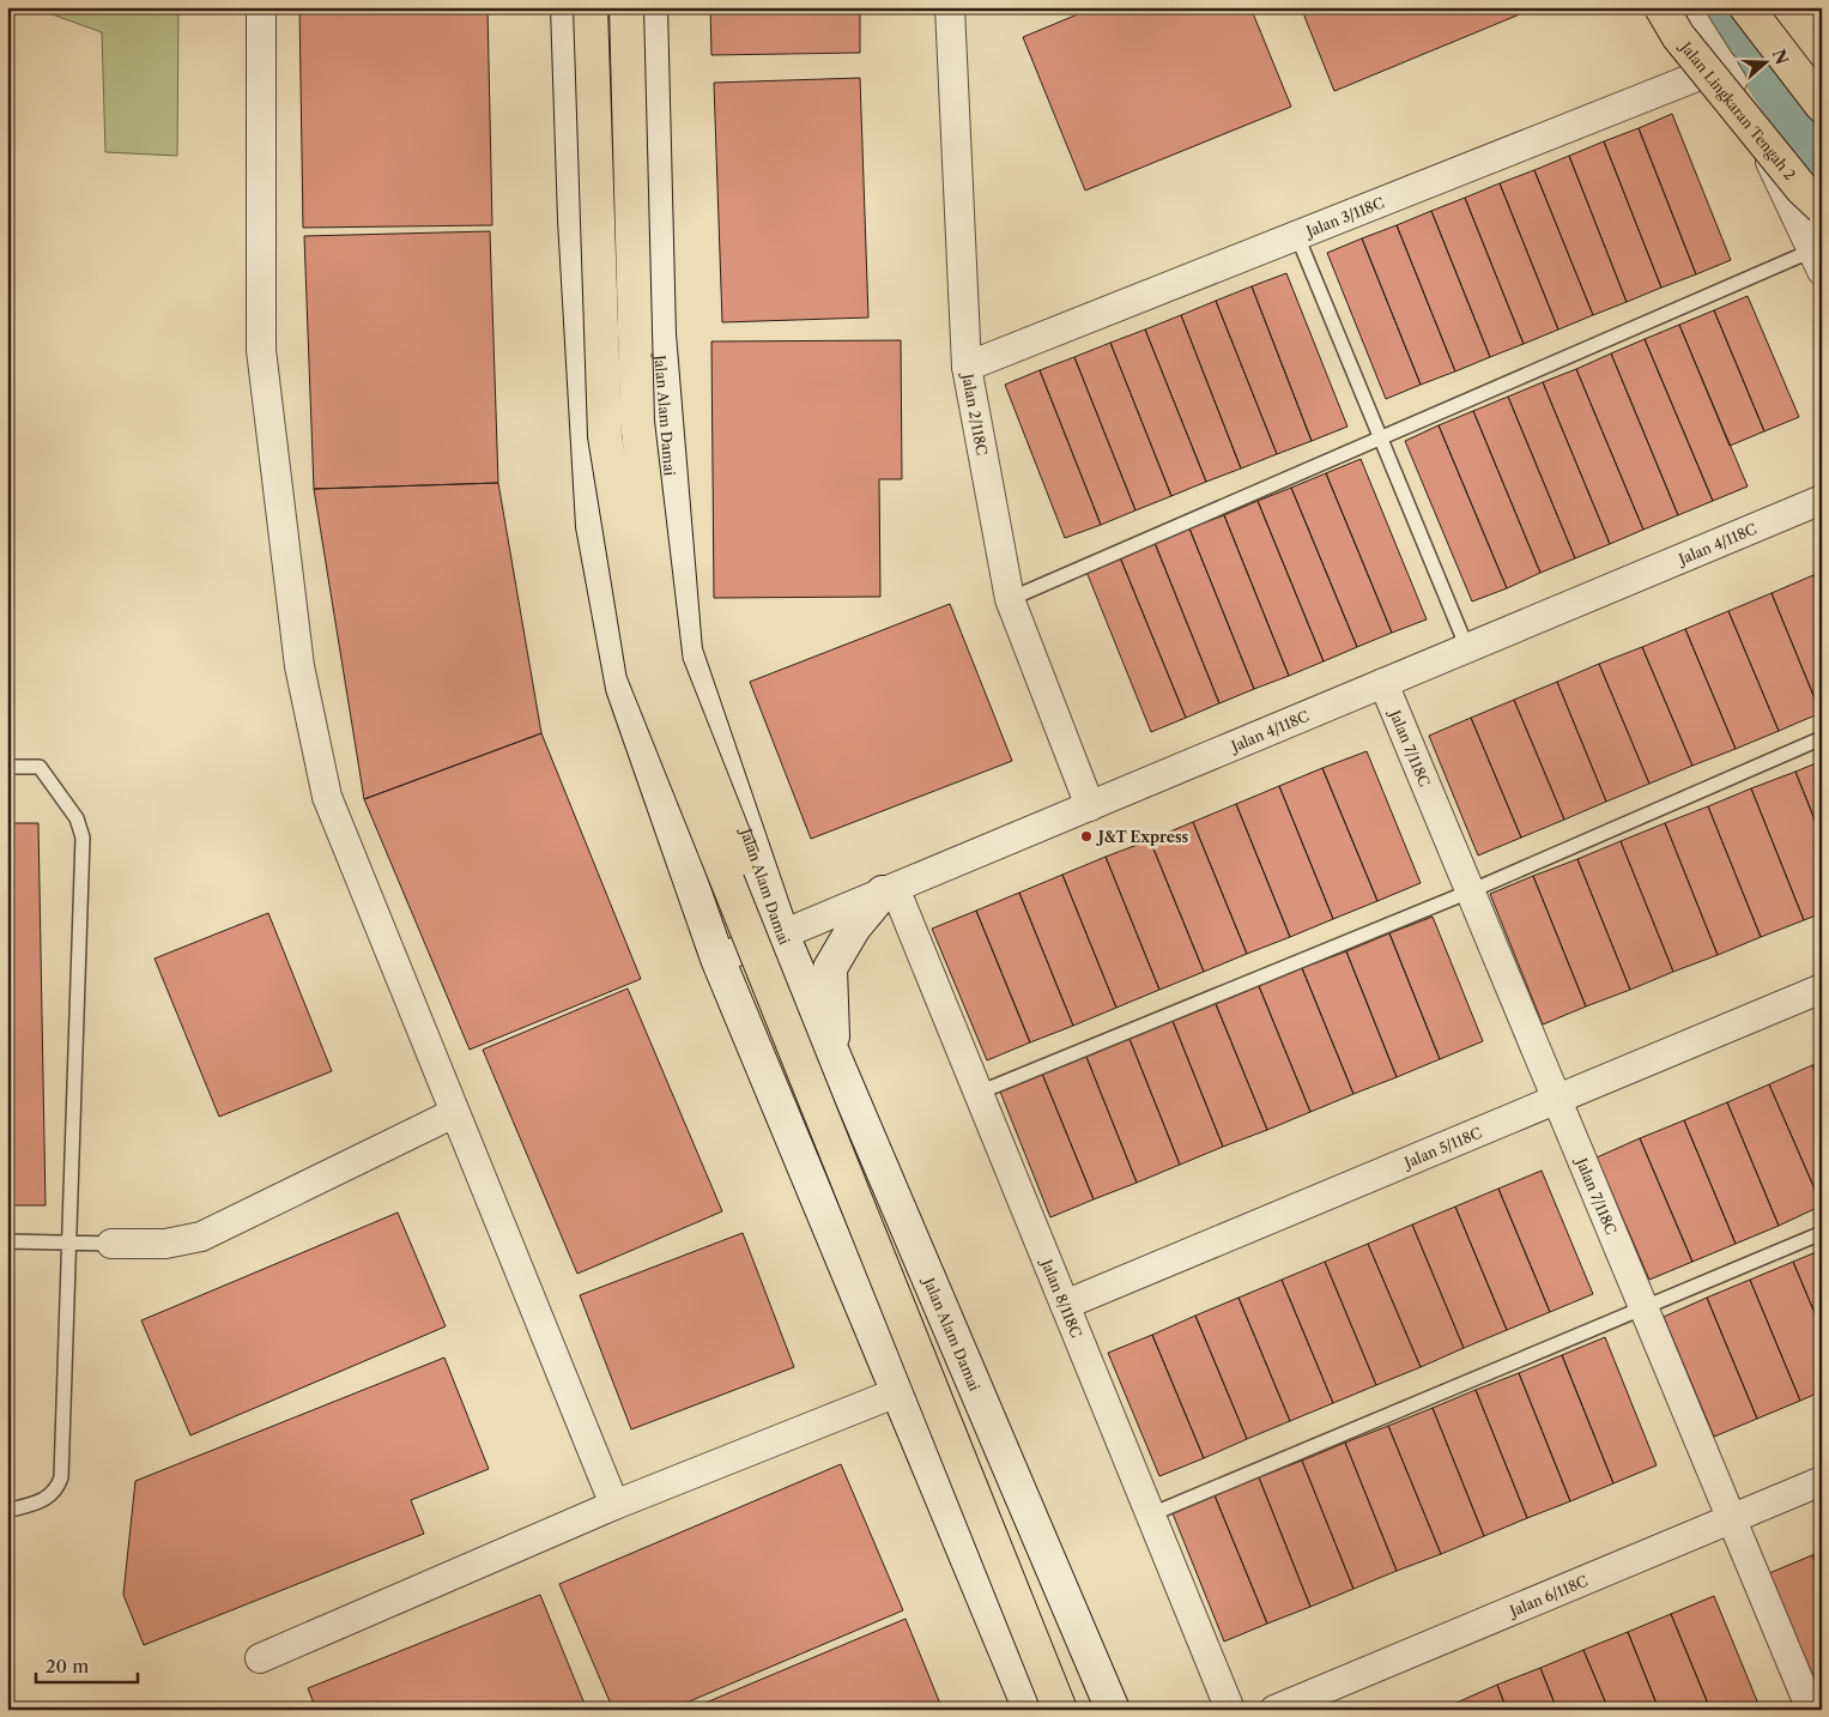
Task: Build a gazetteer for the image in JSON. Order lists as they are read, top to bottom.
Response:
{
  "streets": {
    "highway": ["Jalan Lingkaran Tengah 2"],
    "main road": ["Jalan Alam Damai"],
    "street": [
      "Jalan 3/118C",
      "Jalan 2/118C",
      "Jalan 4/118C",
      "Jalan 7/118C",
      "Jalan 5/118C",
      "Jalan 8/118C",
      "Jalan 6/118C"
    ]
  },
  "crossings": [
    ["Jalan 3/118C", "Jalan 2/118C"],
    ["Jalan Alam Damai", "Jalan 4/118C"],
    ["Jalan 2/118C", "Jalan 4/118C"],
    ["Jalan 4/118C", "Jalan 7/118C"],
    ["Jalan 4/118C", "Jalan 8/118C"],
    ["Jalan 7/118C", "Jalan 5/118C"],
    ["Jalan 7/118C", "Jalan 6/118C"],
    ["Jalan 5/118C", "Jalan 8/118C"]
  ],
  "places": ["J&T Express"],
  "scale_bar": "20 m",
  "north": "right"
}
